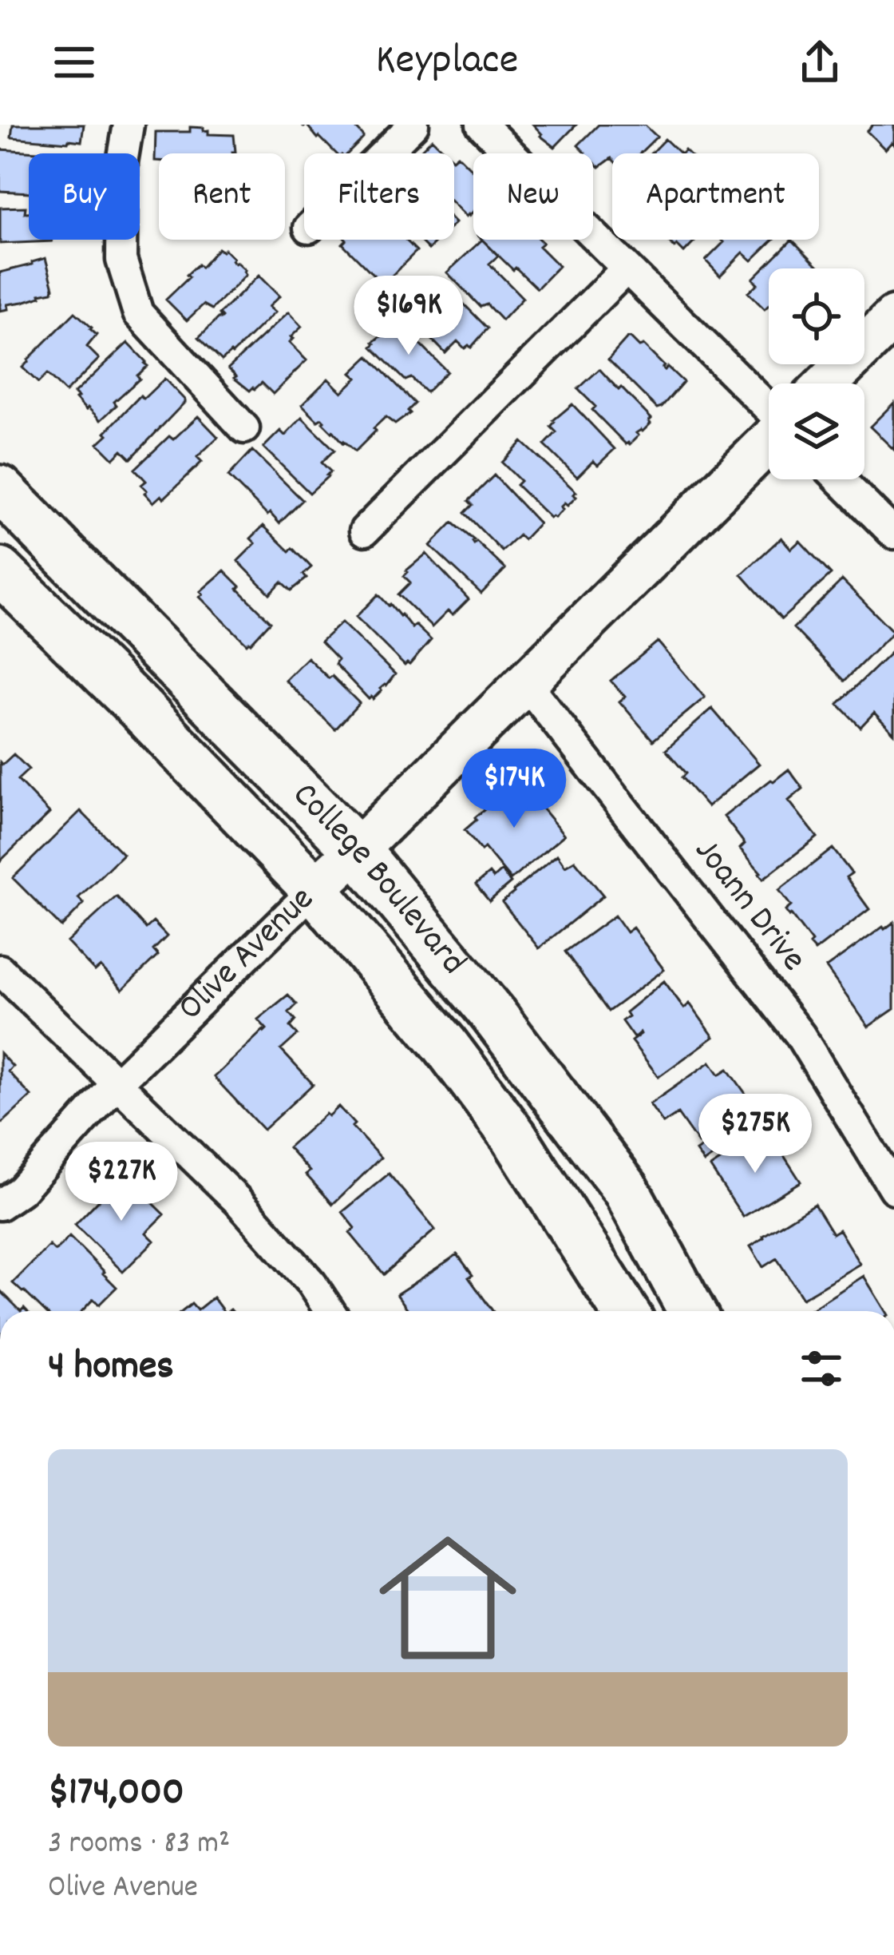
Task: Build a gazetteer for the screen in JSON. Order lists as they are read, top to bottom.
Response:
{
  "streets": {
    "main road": ["College Boulevard", "Olive Avenue"],
    "street": ["Joann Drive"]
  },
  "crossings": [
    ["College Boulevard", "Olive Avenue"],
    ["Joann Drive", "Olive Avenue"]
  ],
  "page": {
    "header": "Keyplace",
    "chip": [
      "Buy",
      "Rent",
      "Filters",
      "New",
      "Apartment"
    ],
    "price": [
      "$169K",
      "$174K",
      "$275K",
      "$227K"
    ],
    "heading": "4 homes",
    "list": [
      {
        "name": "$174,000",
        "note": "3 rooms · 83 m² · Olive Avenue"
      }
    ]
  }
}
